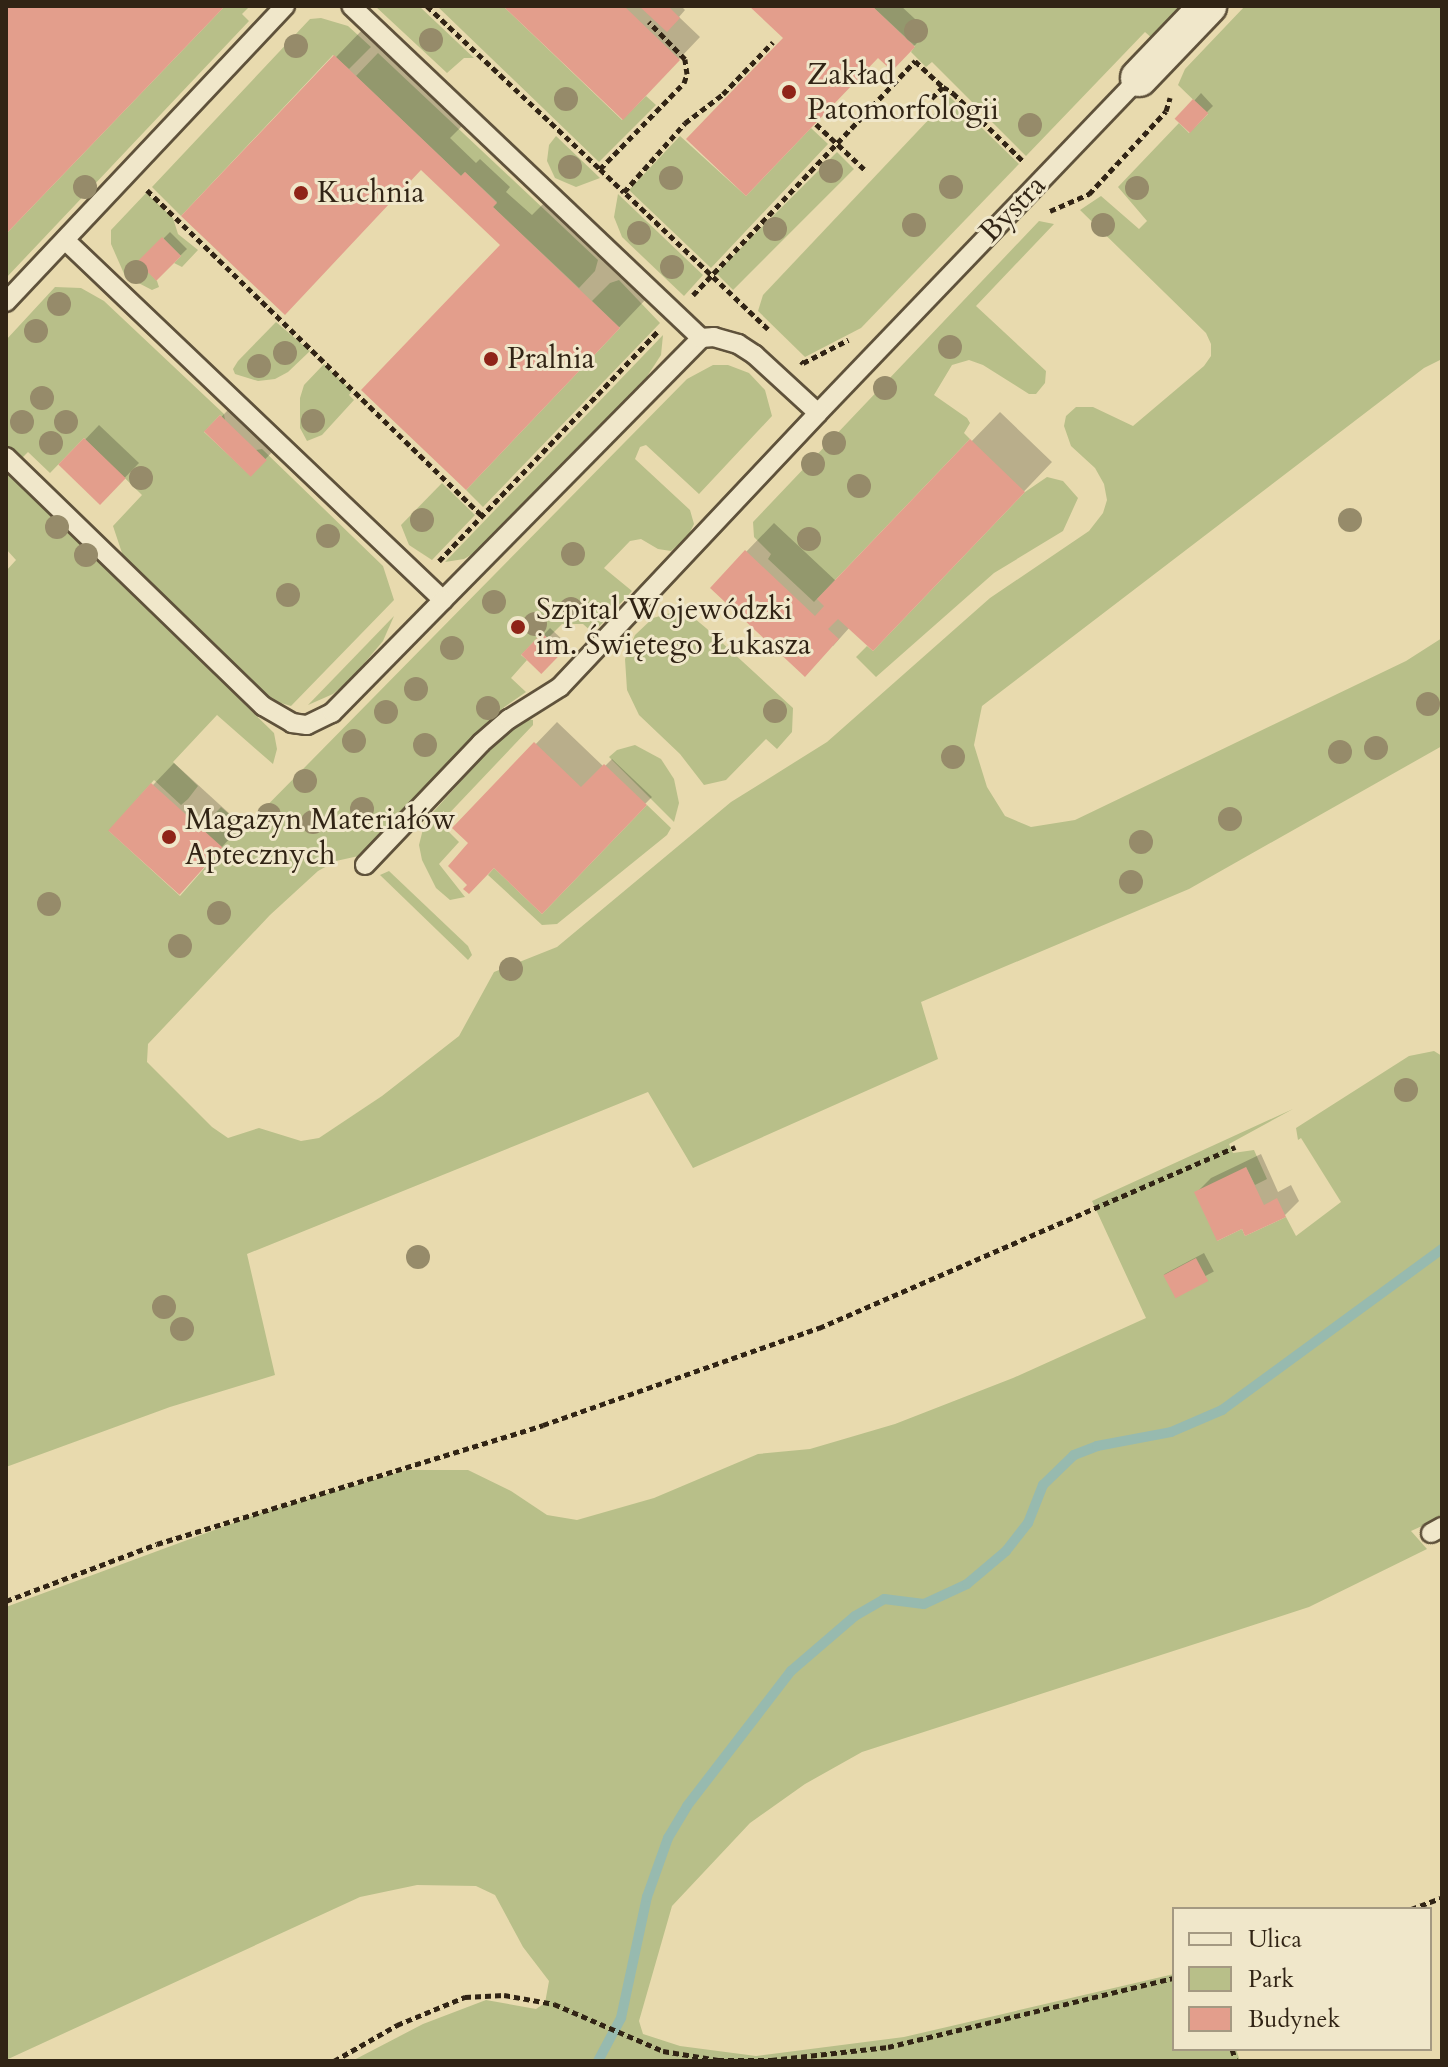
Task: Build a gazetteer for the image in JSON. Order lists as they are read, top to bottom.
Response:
{
  "streets": {
    "street": ["Bystra"]
  },
  "places": [
    "Zakład Patomorfologii",
    "Kuchnia",
    "Pralnia",
    "Szpital Wojewódzki im. Świętego Łukasza",
    "Magazyn Materiałów Aptecznych"
  ],
  "legend": ["Ulica", "Park", "Budynek"]
}
